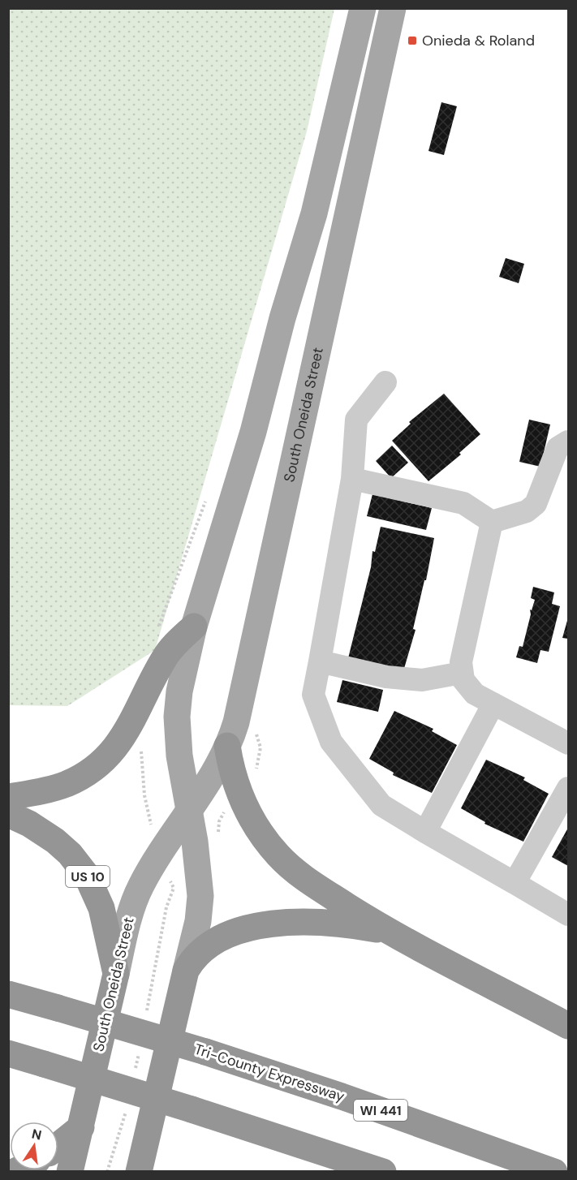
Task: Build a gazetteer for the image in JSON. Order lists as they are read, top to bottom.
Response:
{
  "streets": {
    "highway": [
      "South Oneida Street",
      "US 10",
      "Tri-County Expressway",
      "WI 441"
    ]
  },
  "crossings": [
    ["South Oneida Street", "US 10"]
  ],
  "places": {
    "transit": ["Onieda & Roland"]
  },
  "north": "top"
}
